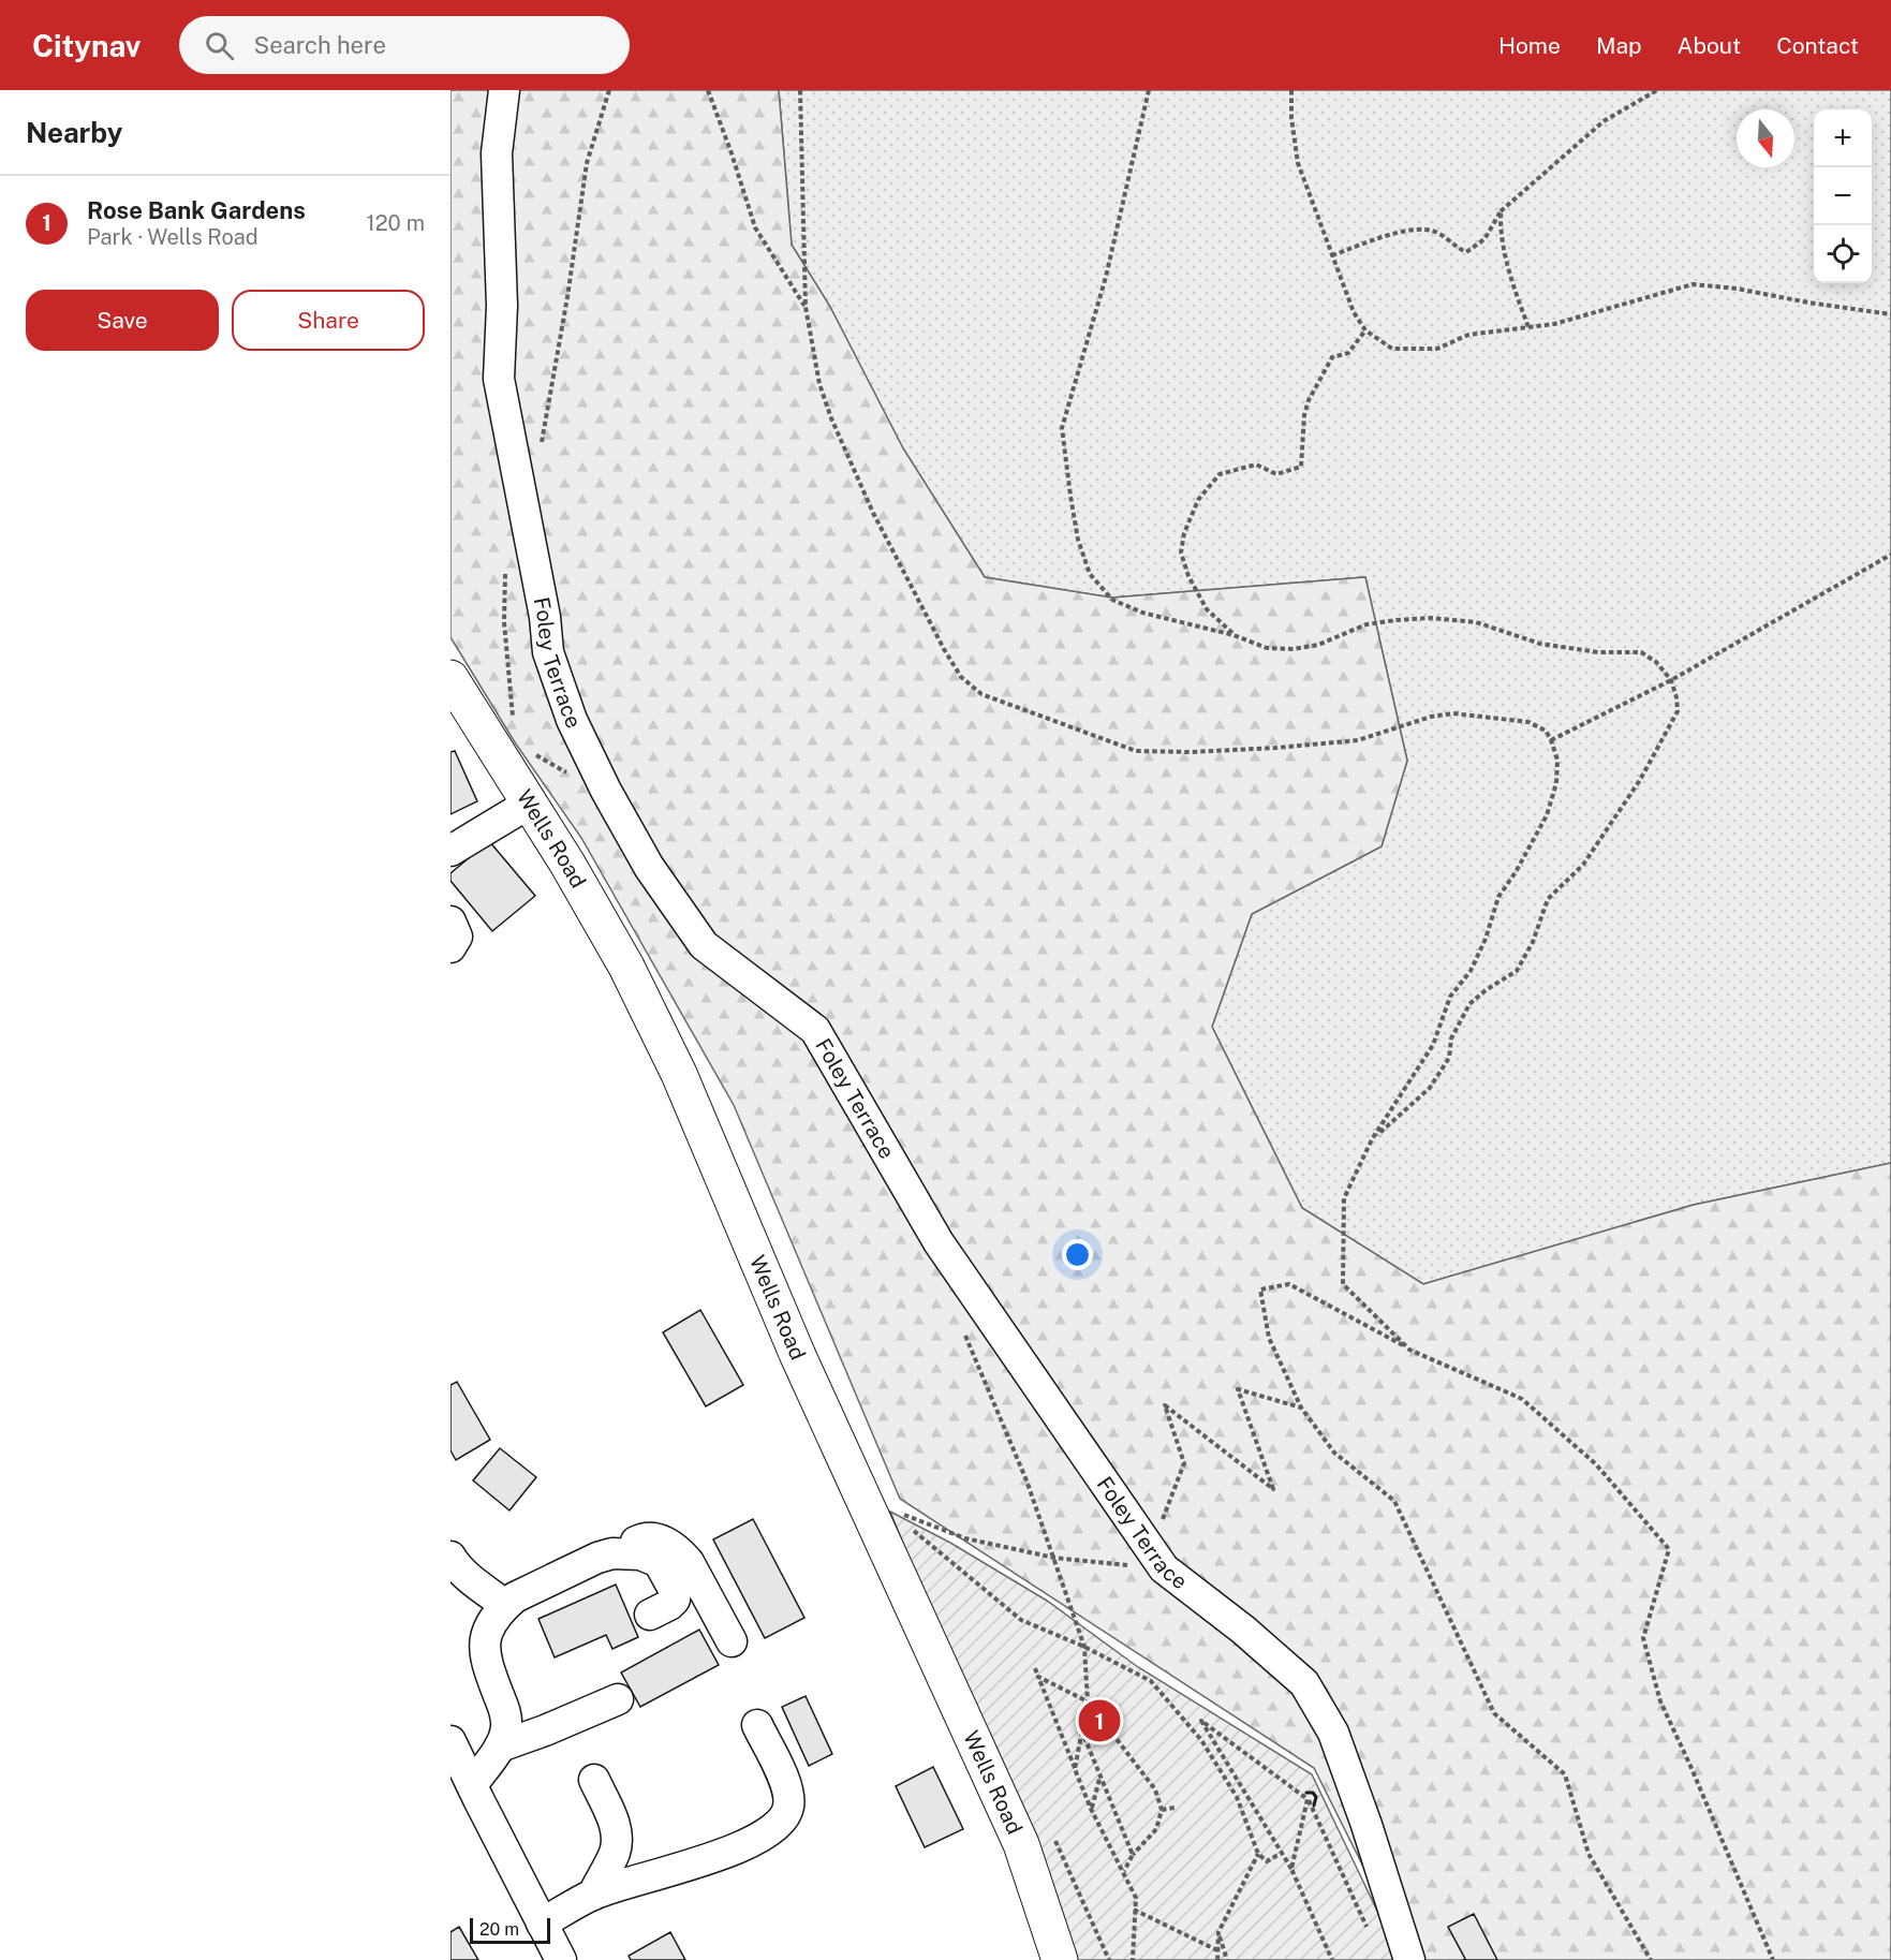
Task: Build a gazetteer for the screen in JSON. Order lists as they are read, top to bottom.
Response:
{
  "streets": {
    "highway": ["Wells Road"],
    "street": ["Foley Terrace"]
  },
  "scale_bar": "20 m",
  "north": "bottom",
  "page": {
    "header": "Citynav",
    "search": "Search here",
    "nav": [
      "Home",
      "Map",
      "About",
      "Contact"
    ],
    "heading": "Nearby",
    "map_buttons": ["+", "−"],
    "list": [
      {
        "mark": "1",
        "name": "Rose Bank Gardens",
        "note": "Park · Wells Road",
        "value": "120 m"
      }
    ],
    "buttons": ["Save", "Share"],
    "pins": "1",
    "scale": "20 m"
  }
}
